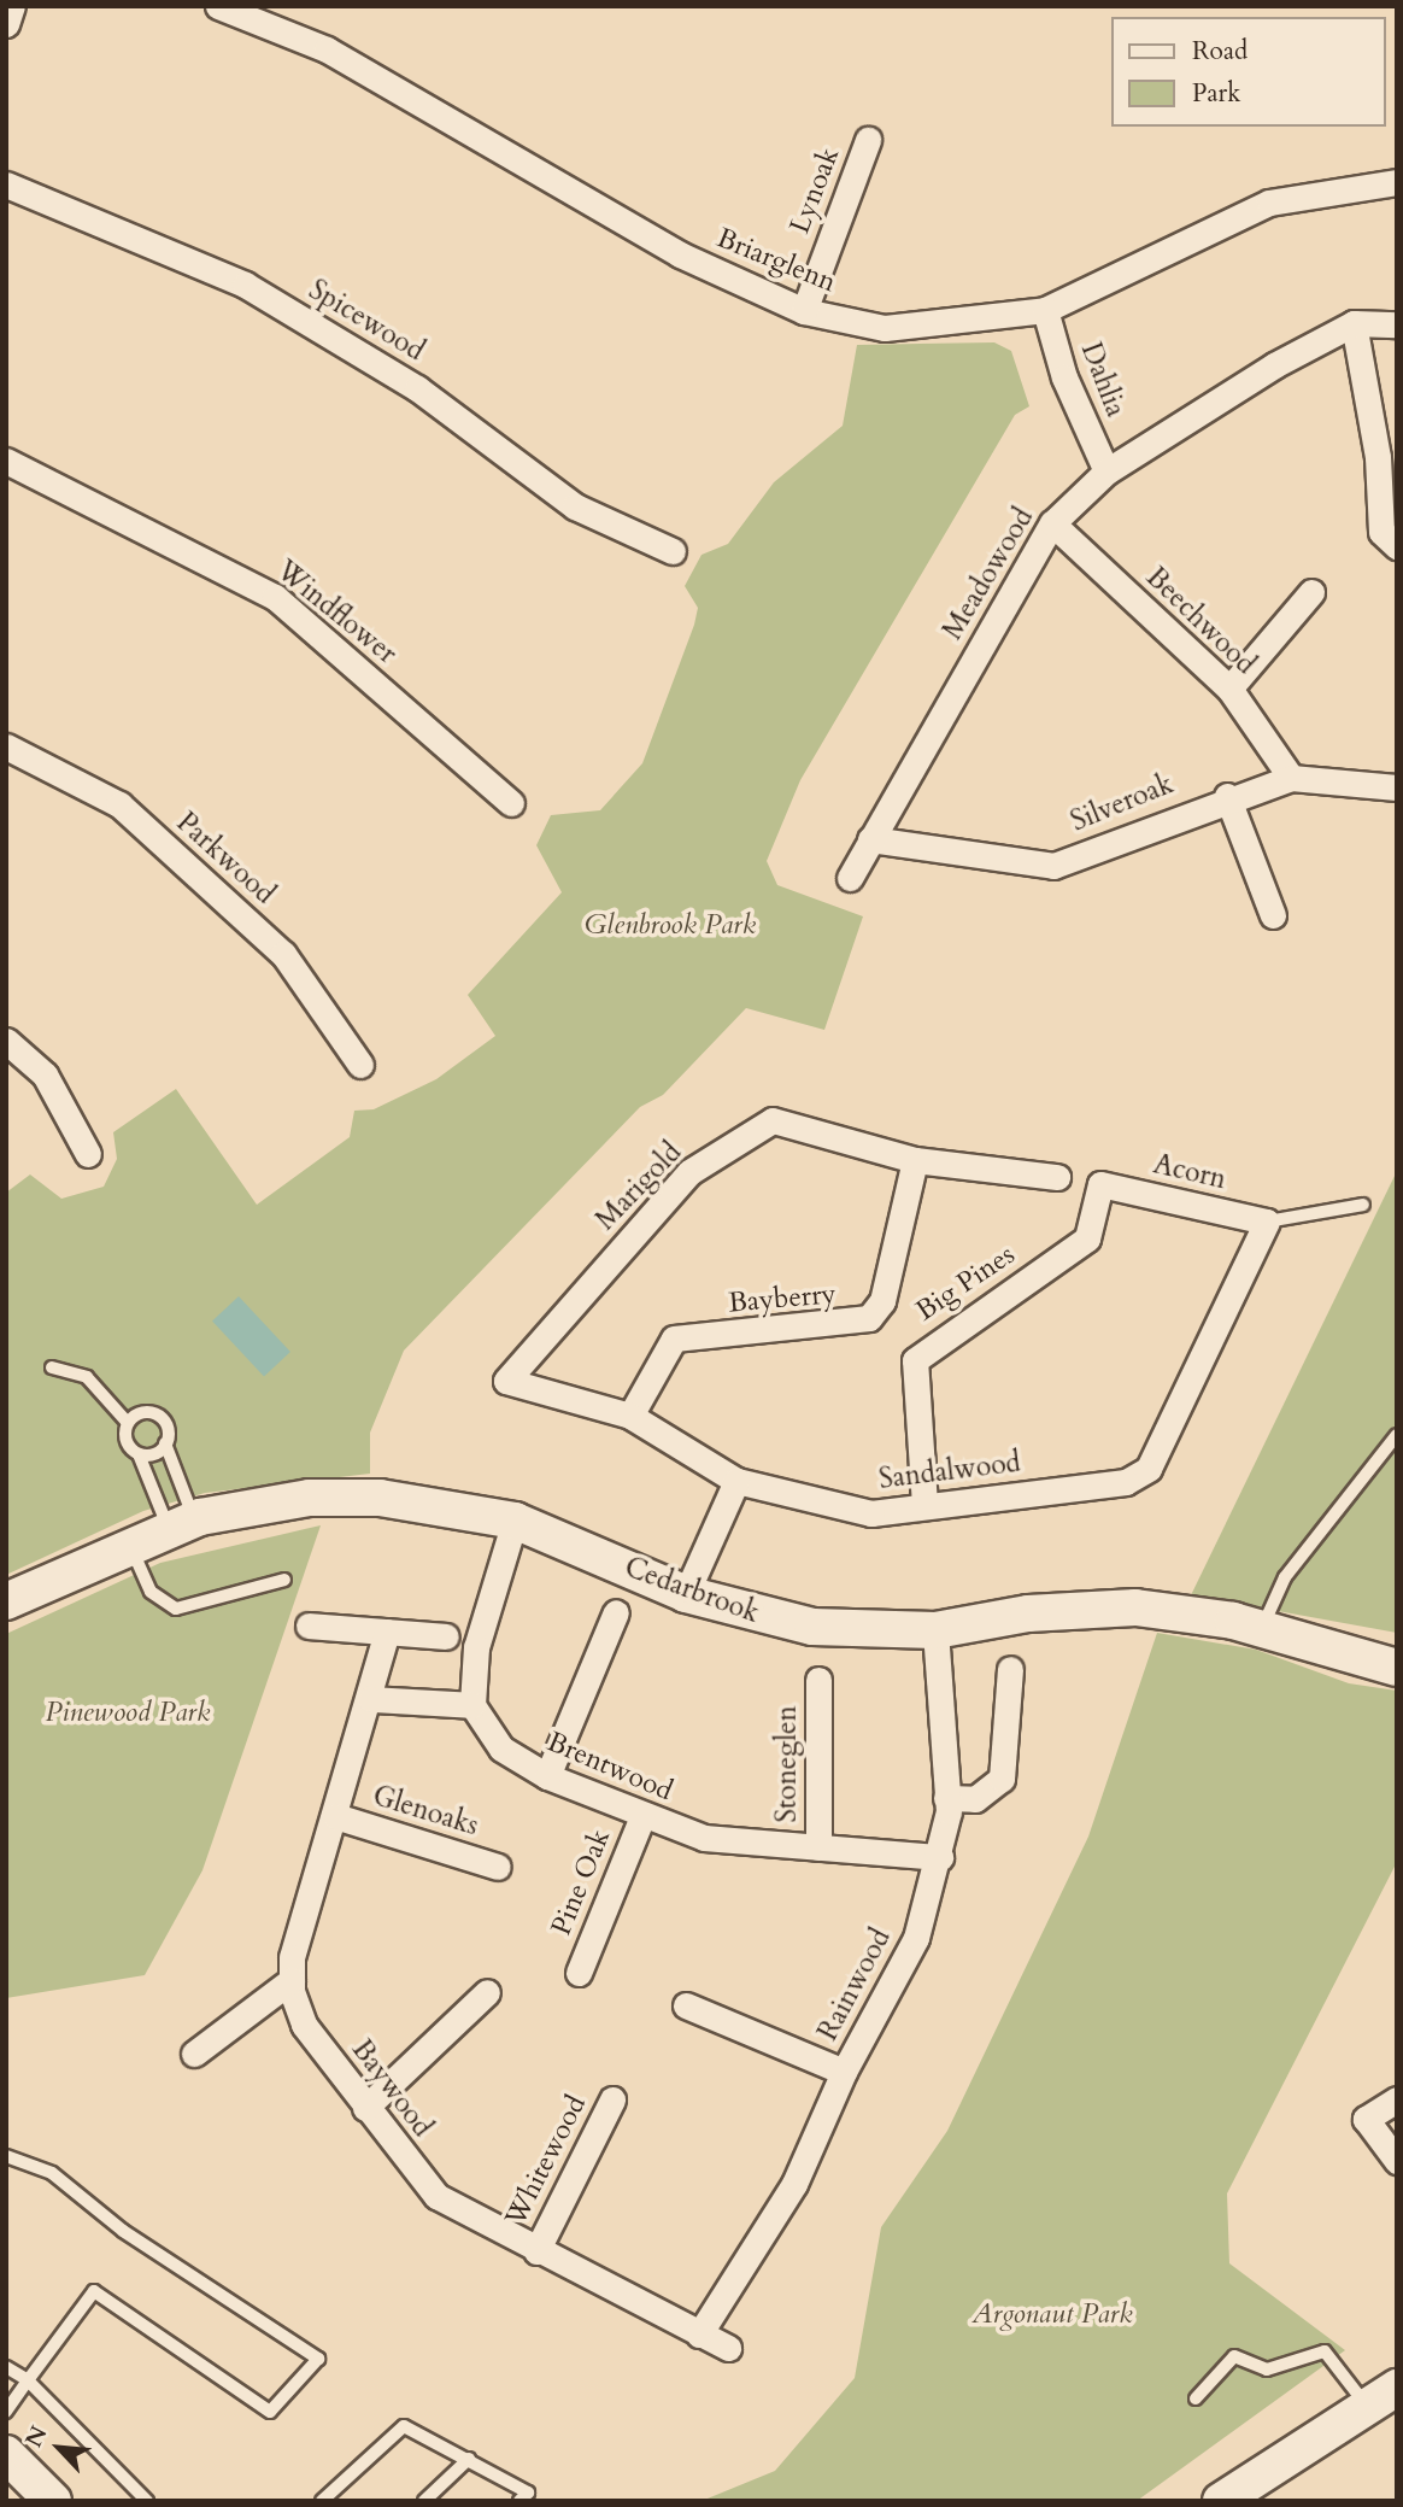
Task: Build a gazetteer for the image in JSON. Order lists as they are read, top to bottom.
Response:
{
  "streets": {
    "street": [
      "Lynoak",
      "Briarglenn",
      "Spicewood",
      "Dahlia",
      "Meadowood",
      "Windflower",
      "Beechwood",
      "Silveroak",
      "Parkwood",
      "Acorn",
      "Marigold",
      "Big Pines",
      "Bayberry",
      "Sandalwood",
      "Cedarbrook",
      "Stoneglen",
      "Brentwood",
      "Glenoaks",
      "Pine Oak",
      "Rainwood",
      "Baywood",
      "Whitewood"
    ]
  },
  "crossings": [
    ["Lynoak", "Briarglenn"],
    ["Briarglenn", "Dahlia"],
    ["Dahlia", "Meadowood"],
    ["Meadowood", "Beechwood"],
    ["Meadowood", "Silveroak"],
    ["Beechwood", "Silveroak"],
    ["Acorn", "Big Pines"],
    ["Acorn", "Sandalwood"],
    ["Marigold", "Bayberry"],
    ["Marigold", "Sandalwood"],
    ["Big Pines", "Sandalwood"],
    ["Bayberry", "Sandalwood"],
    ["Cedarbrook", "Rainwood"],
    ["Stoneglen", "Brentwood"],
    ["Brentwood", "Pine Oak"],
    ["Brentwood", "Rainwood"],
    ["Glenoaks", "Baywood"],
    ["Rainwood", "Baywood"],
    ["Baywood", "Whitewood"]
  ],
  "parks": ["Glenbrook Park", "Pinewood Park", "Argonaut Park"],
  "legend": ["Road", "Park"],
  "north": "top left"
}
